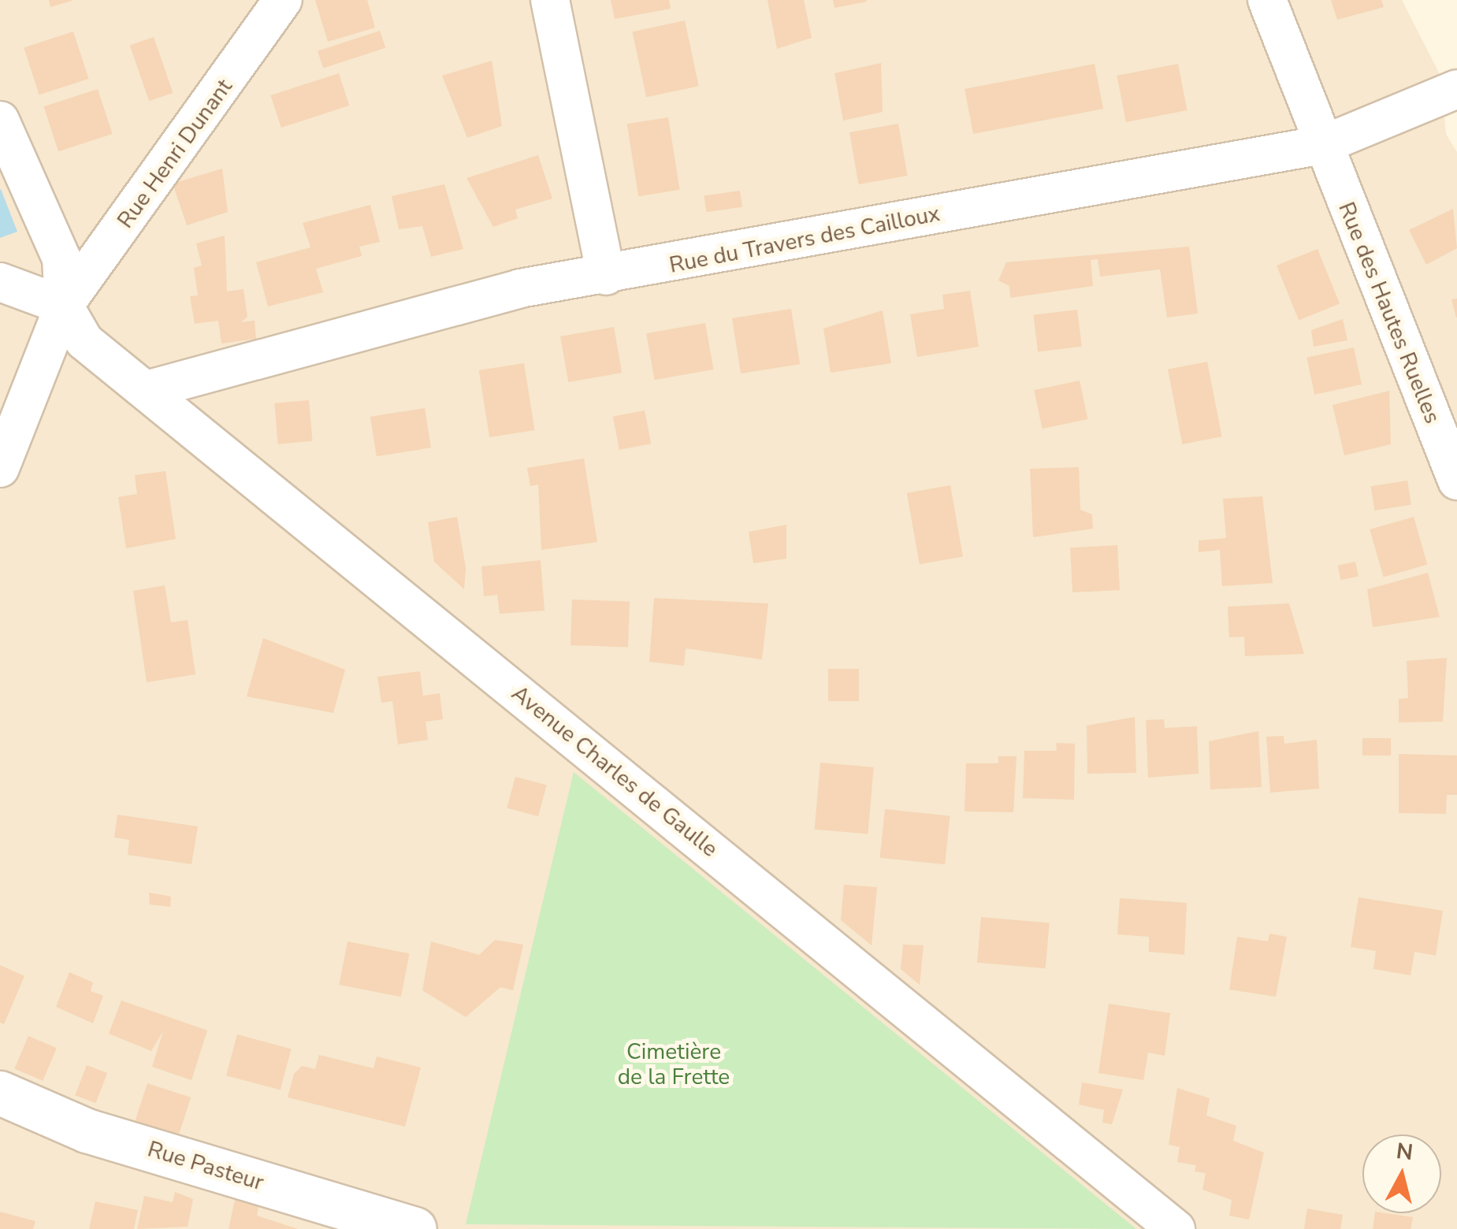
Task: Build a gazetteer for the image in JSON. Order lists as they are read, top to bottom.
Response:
{
  "streets": {
    "street": [
      "Rue Henri Dunant",
      "Rue du Travers des Cailloux",
      "Rue des Hautes Ruelles",
      "Avenue Charles de Gaulle",
      "Rue Pasteur"
    ]
  },
  "crossings": [
    ["Rue Henri Dunant", "Avenue Charles de Gaulle"],
    ["Rue du Travers des Cailloux", "Rue des Hautes Ruelles"],
    ["Rue du Travers des Cailloux", "Avenue Charles de Gaulle"]
  ],
  "parks": ["Cimetière de la Frette"],
  "north": "top"
}
